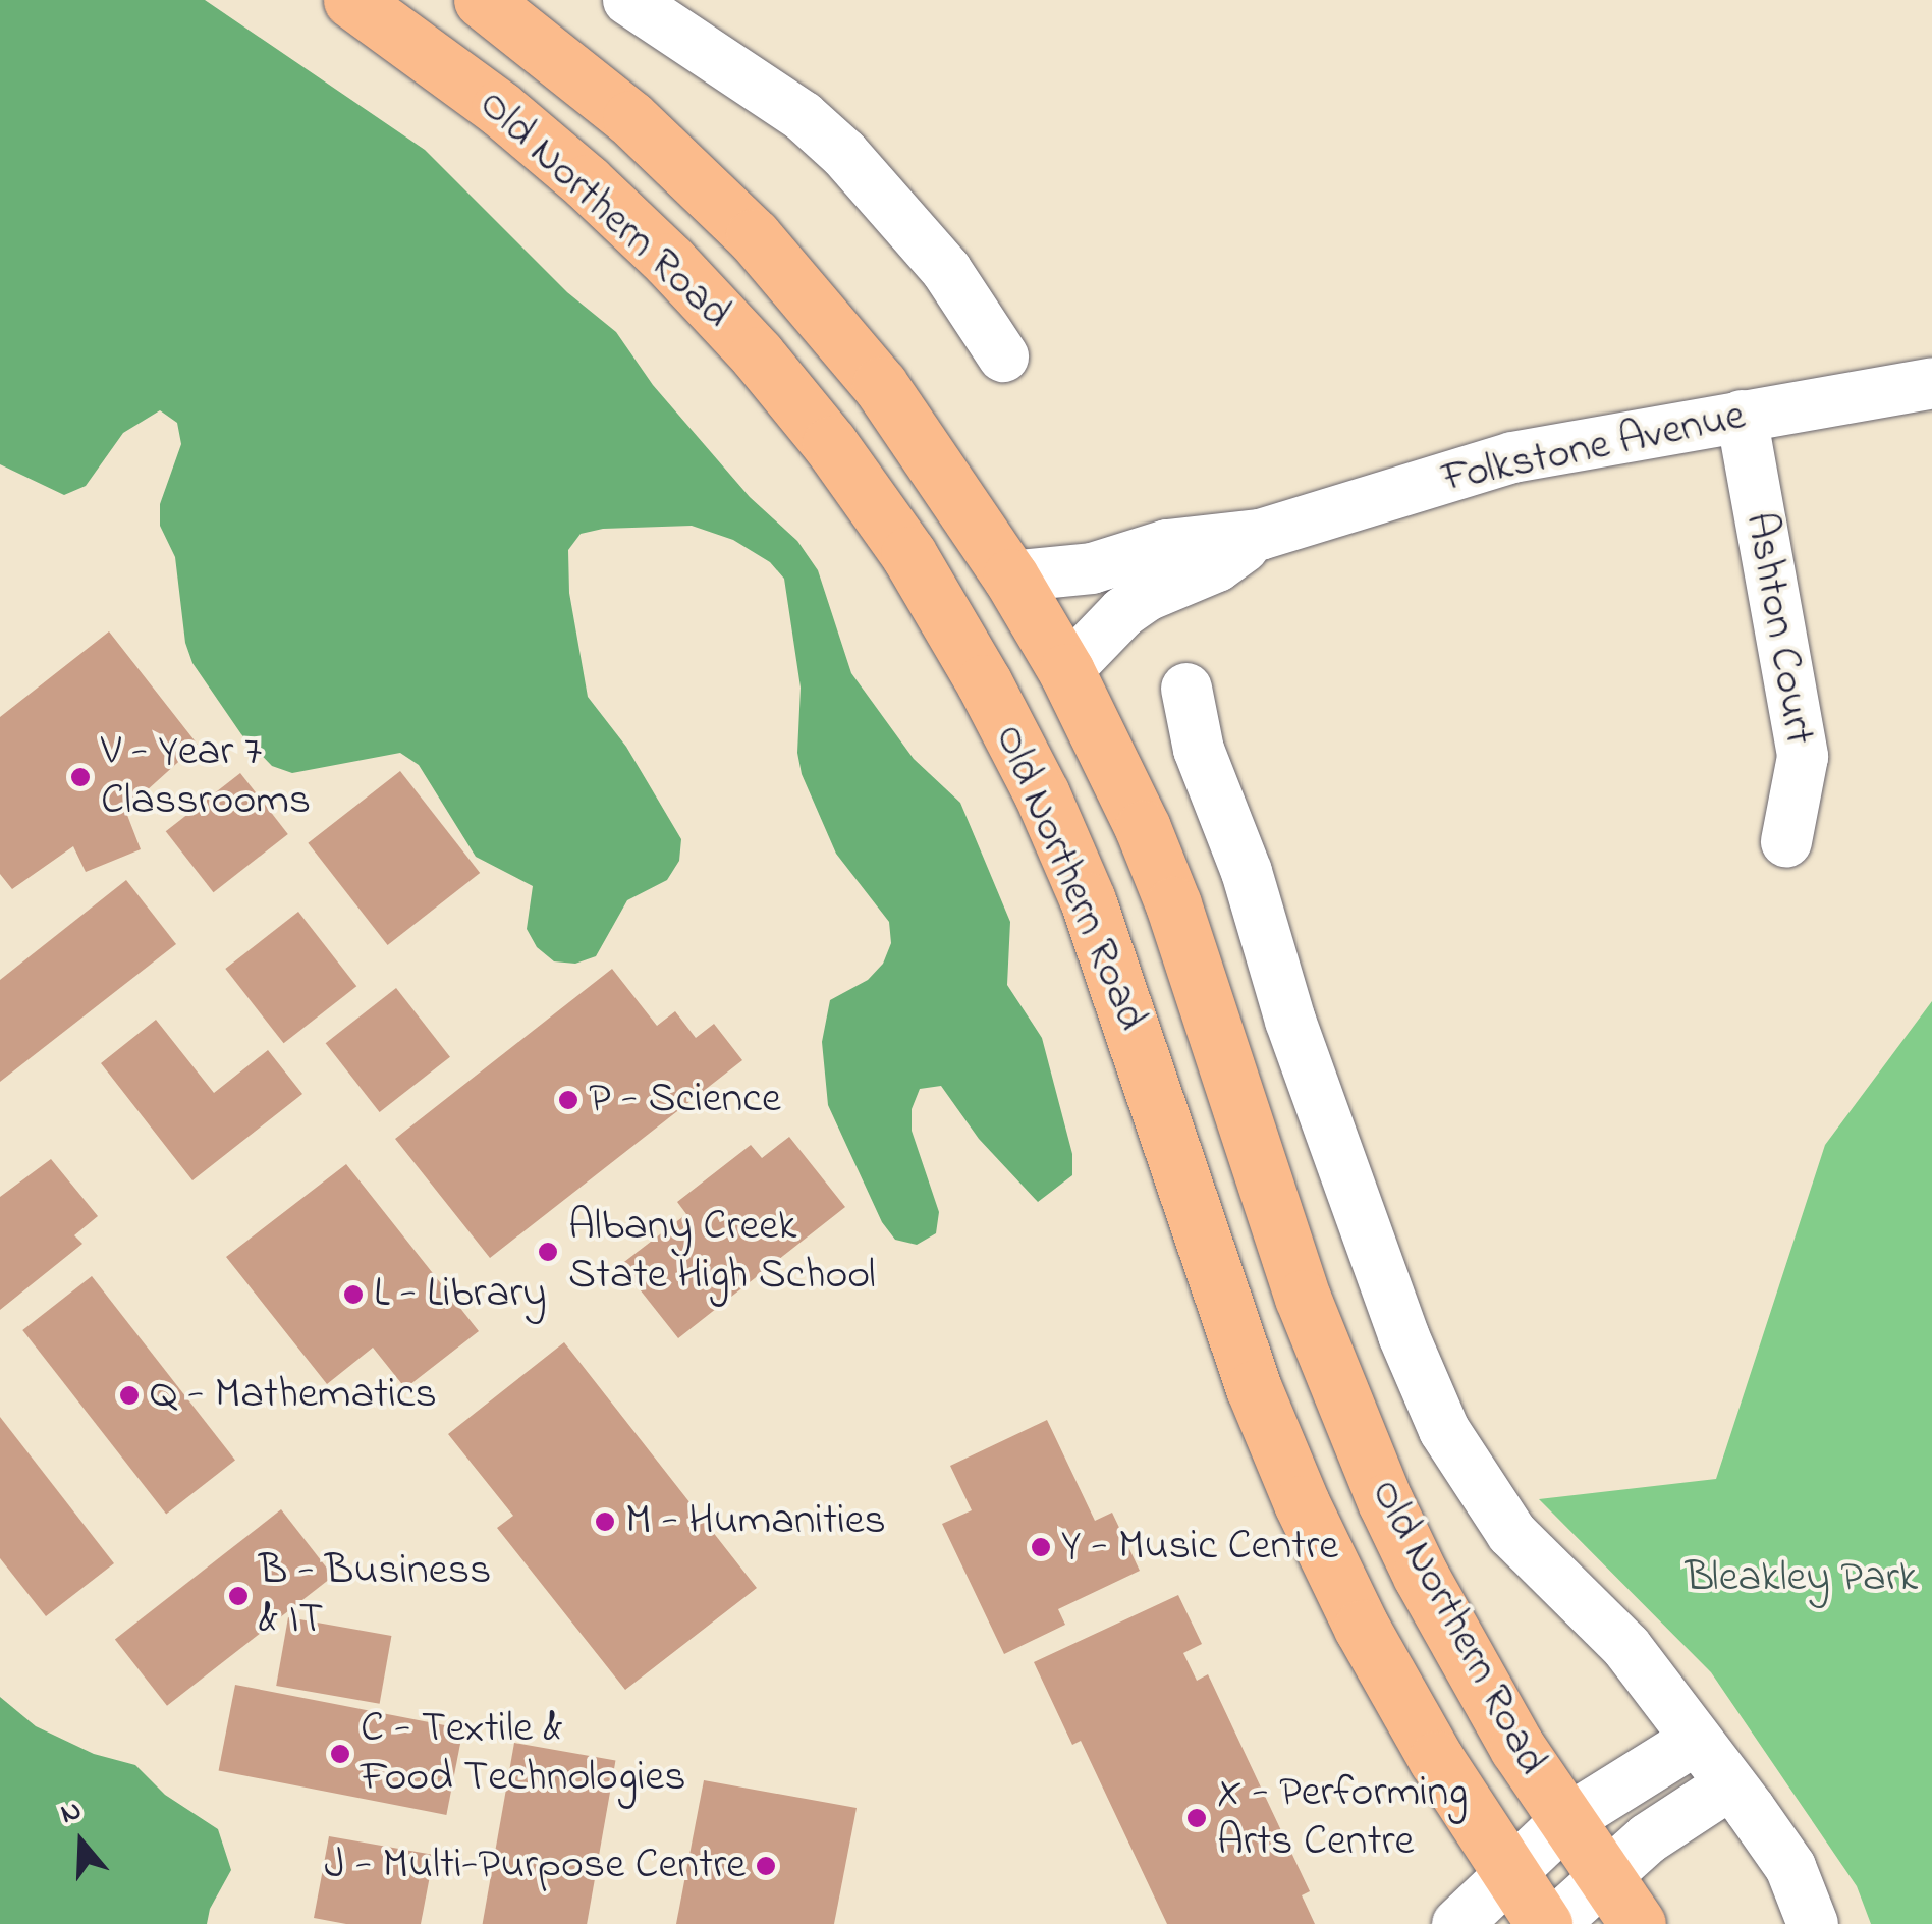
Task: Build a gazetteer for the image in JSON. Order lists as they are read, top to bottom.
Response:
{
  "streets": {
    "highway": ["Old Northern Road"],
    "street": ["Folkstone Avenue", "Ashton Court"]
  },
  "crossings": [
    ["Old Northern Road", "Folkstone Avenue"],
    ["Folkstone Avenue", "Ashton Court"]
  ],
  "parks": ["Bleakley Park"],
  "places": [
    "V - Year 7 Classrooms",
    "P - Science",
    "Albany Creek State High School",
    "L - Library",
    "Q - Mathematics",
    "M - Humanities",
    "Y - Music Centre",
    "B - Business & IT",
    "C - Textile & Food Technologies",
    "X - Performing Arts Centre",
    "J - Multi-Purpose Centre"
  ],
  "north": "top"
}
